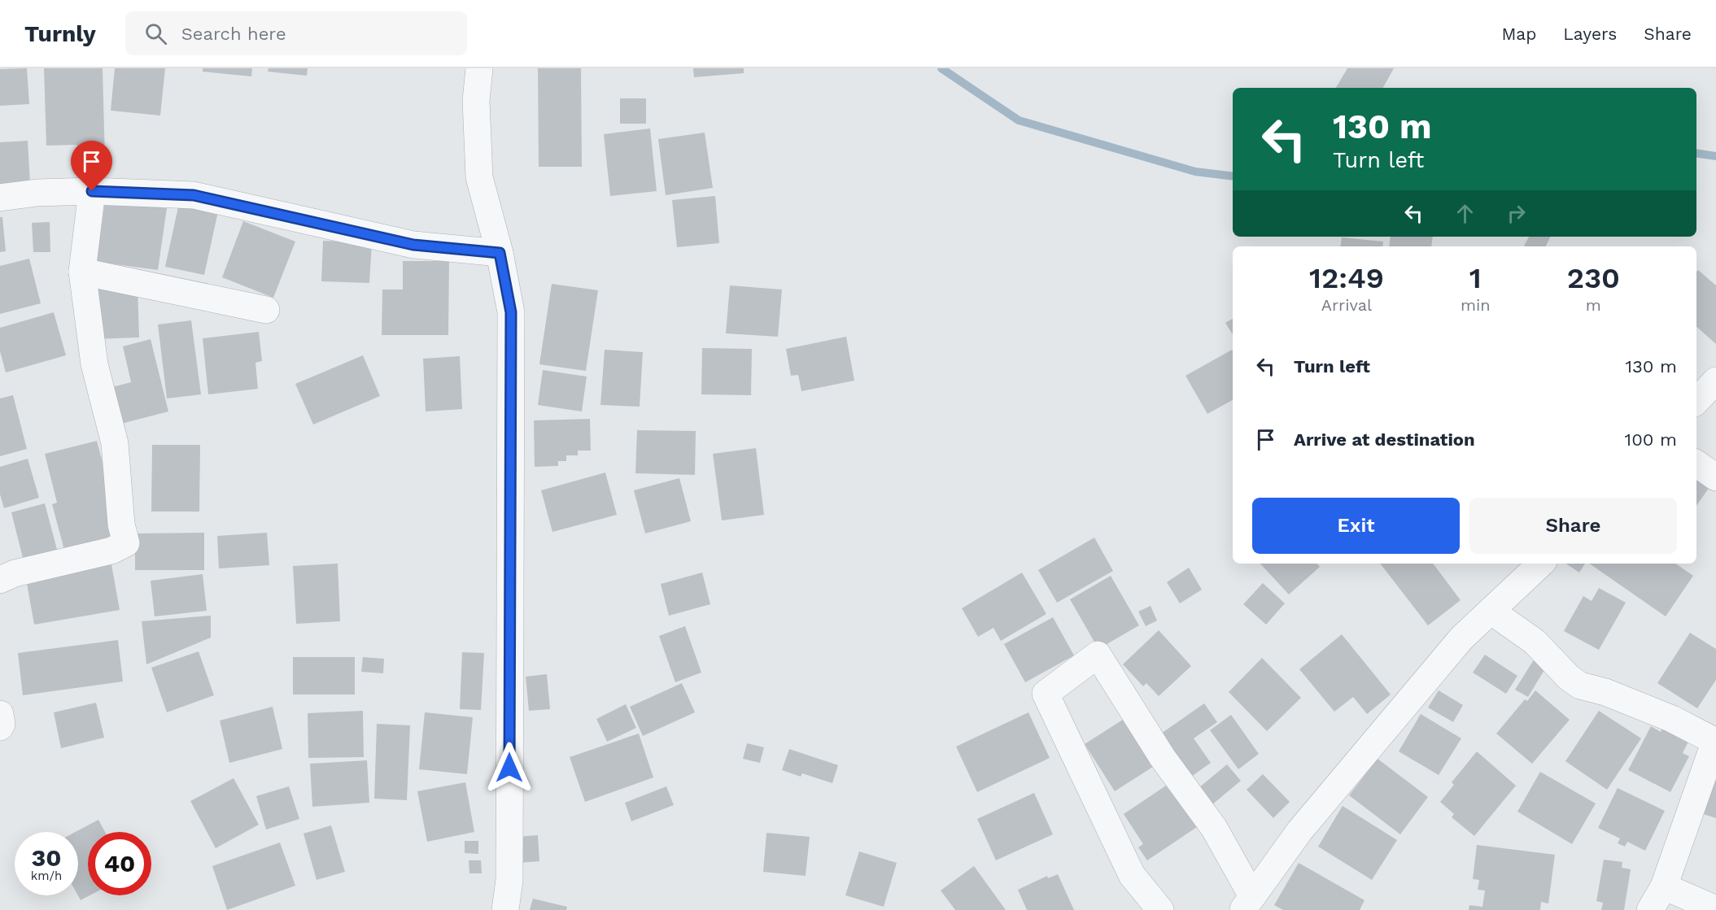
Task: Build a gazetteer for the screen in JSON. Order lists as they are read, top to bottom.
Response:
{
  "page": {
    "header": "Turnly",
    "search": "Search here",
    "nav": ["Map", "Layers", "Share"],
    "turn": ["130 m", "Turn left"],
    "eta": [
      "12:49",
      "Arrival",
      "1",
      "min",
      "230",
      "m"
    ],
    "list": [
      {
        "name": "Turn left",
        "value": "130 m"
      },
      {
        "name": "Arrive at destination",
        "value": "100 m"
      }
    ],
    "buttons": ["Exit", "Share"],
    "speed": "30 km/h",
    "limit": "40"
  }
}
